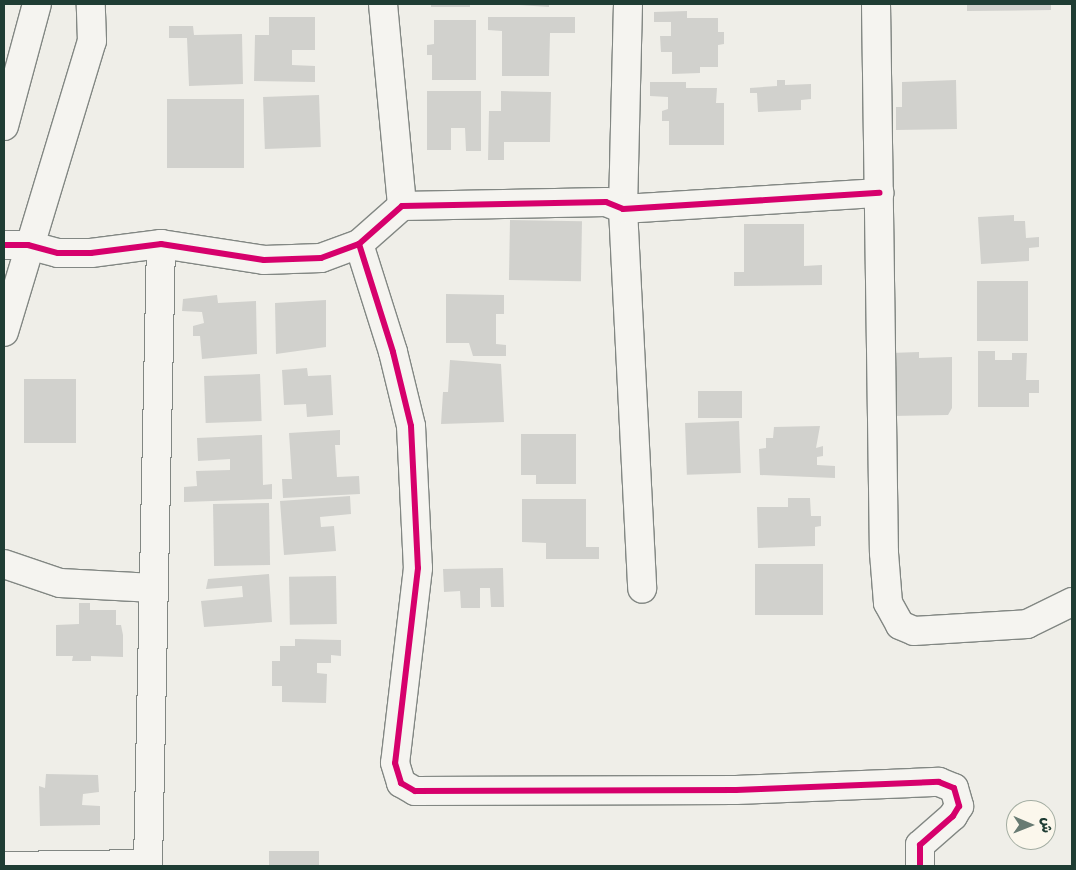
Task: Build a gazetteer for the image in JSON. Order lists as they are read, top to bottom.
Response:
{
  "north": "right"
}
